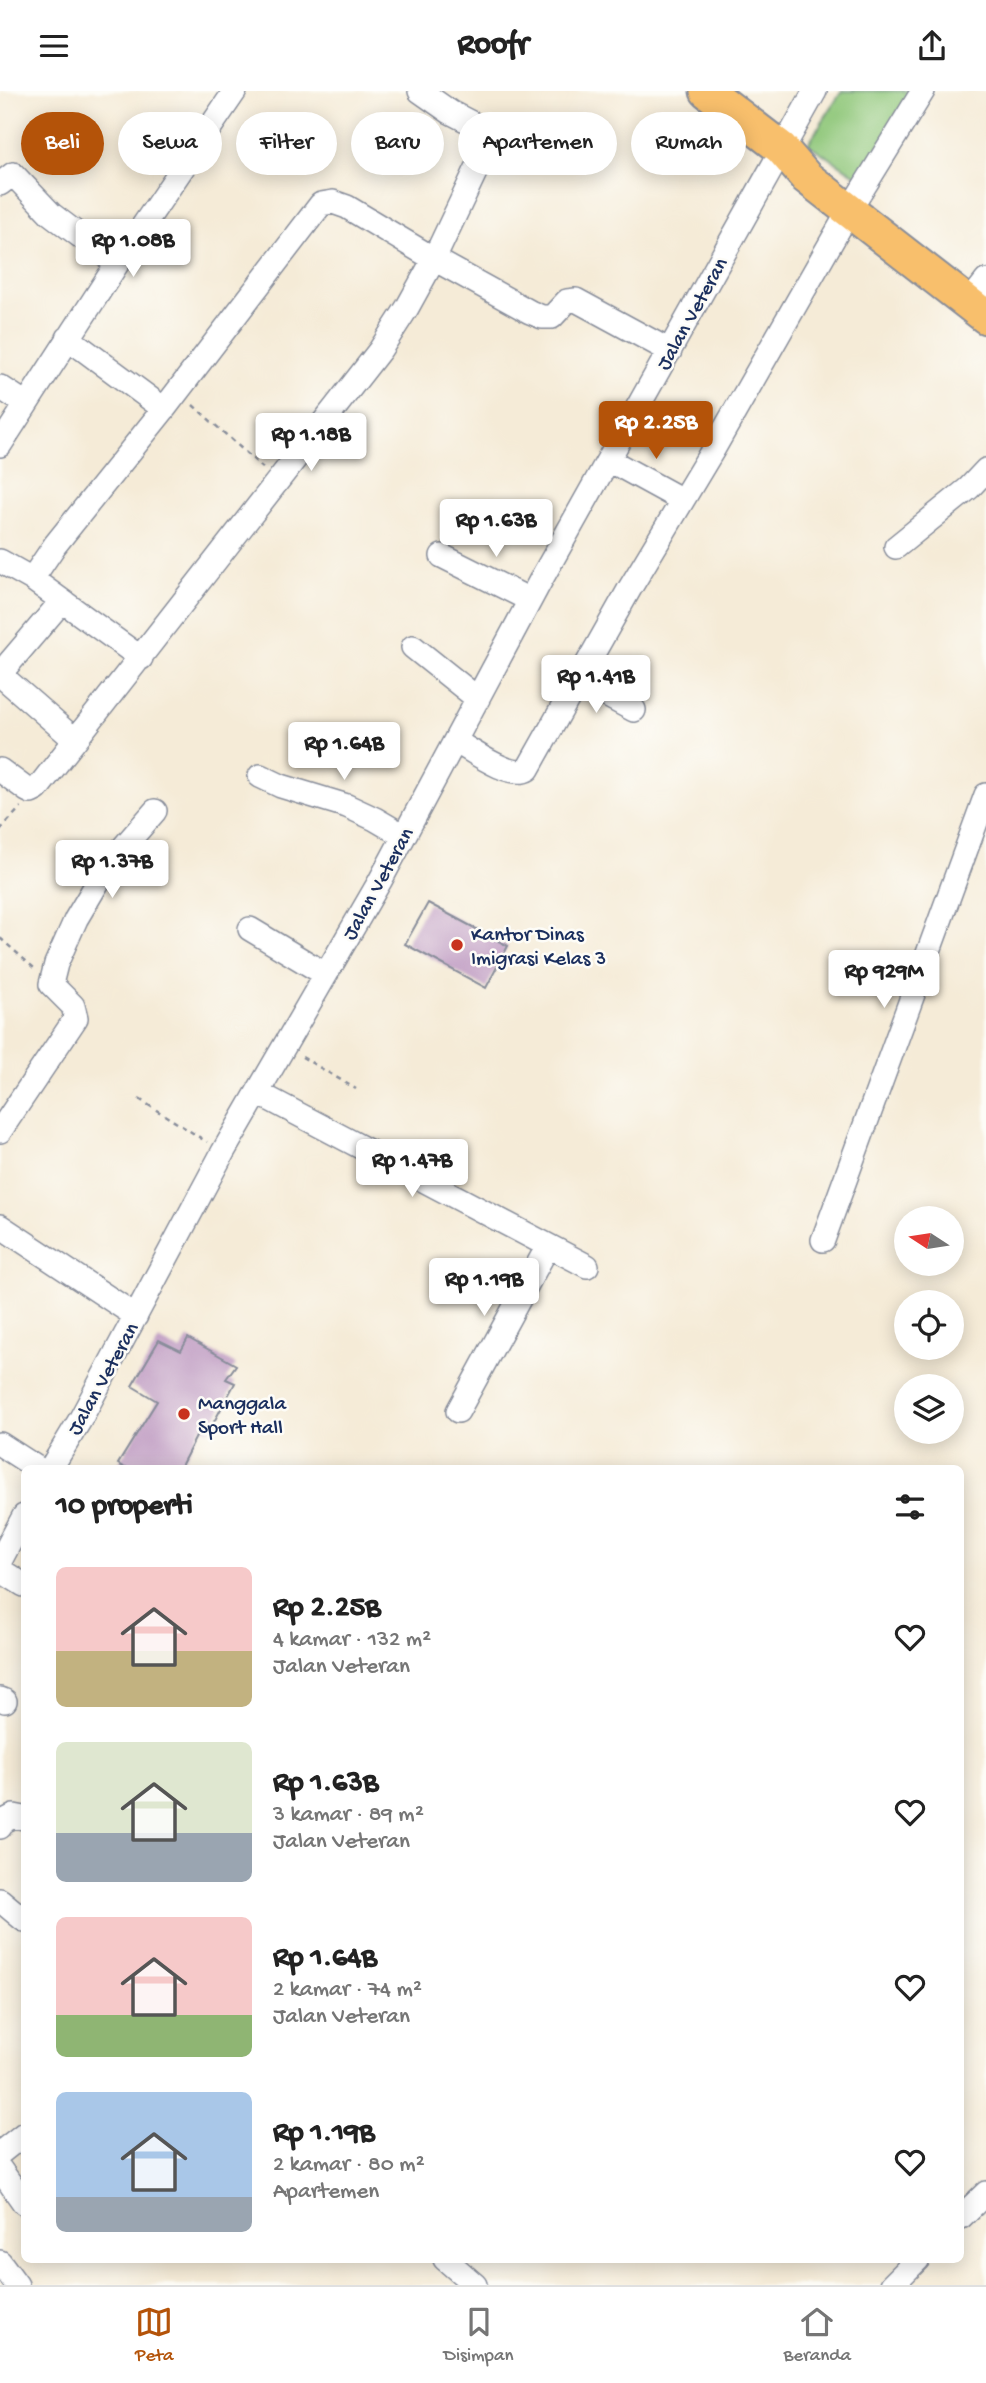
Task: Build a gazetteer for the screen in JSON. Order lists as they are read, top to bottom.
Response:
{
  "streets": {
    "street": ["Jalan Veteran"]
  },
  "places": ["Kantor Dinas Imigrasi Kelas 3", "Manggala Sport Hall"],
  "north": "left",
  "page": {
    "header": "Roofr",
    "chip": [
      "Beli",
      "Sewa",
      "Filter",
      "Baru",
      "Apartemen",
      "Rumah"
    ],
    "price": [
      "Rp 1.08B",
      "Rp 2.25B",
      "Rp 1.18B",
      "Rp 1.63B",
      "Rp 1.41B",
      "Rp 1.64B",
      "Rp 1.37B",
      "Rp 929M",
      "Rp 1.47B",
      "Rp 1.19B"
    ],
    "heading": "10 properti",
    "list": [
      {
        "name": "Rp 2.25B",
        "note": "4 kamar · 132 m² · Jalan Veteran"
      },
      {
        "name": "Rp 1.63B",
        "note": "3 kamar · 89 m² · Jalan Veteran"
      },
      {
        "name": "Rp 1.64B",
        "note": "2 kamar · 74 m² · Jalan Veteran"
      },
      {
        "name": "Rp 1.19B",
        "note": "2 kamar · 80 m² · Apartemen"
      }
    ],
    "tabs": ["Peta", "Disimpan", "Beranda"]
  }
}
